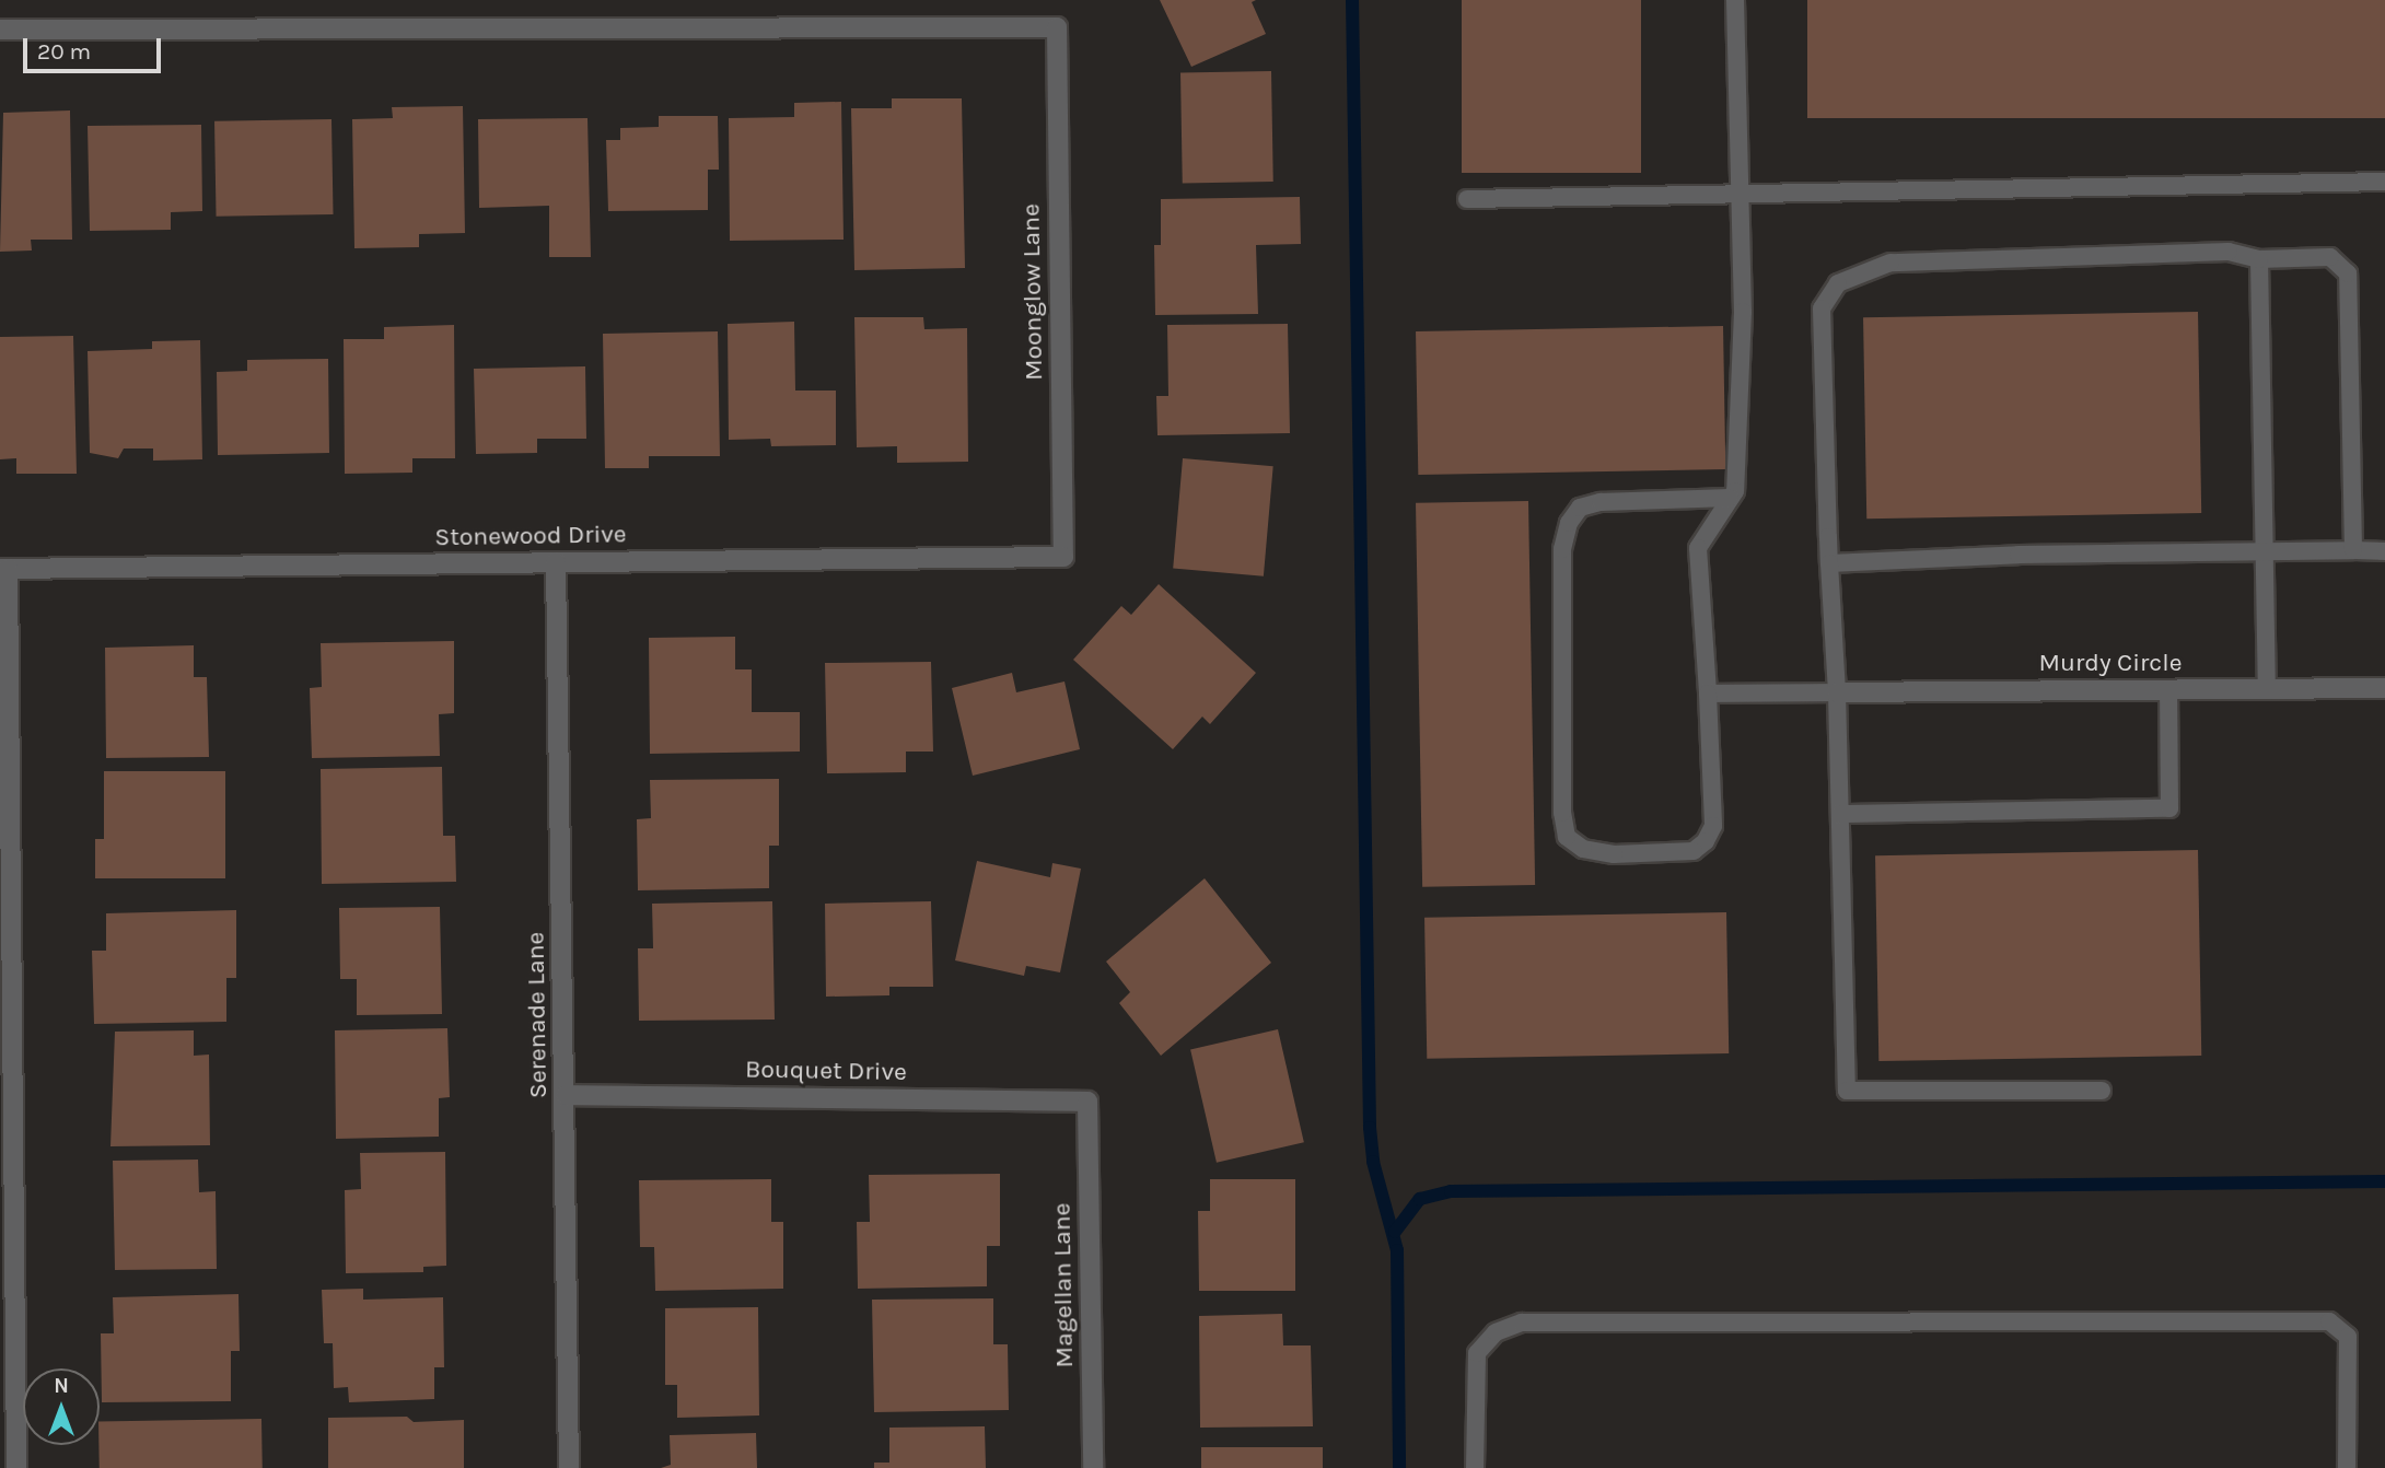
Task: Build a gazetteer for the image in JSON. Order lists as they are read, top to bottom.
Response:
{
  "streets": {
    "street": [
      "Moonglow Lane",
      "Stonewood Drive",
      "Murdy Circle",
      "Serenade Lane",
      "Bouquet Drive",
      "Magellan Lane"
    ]
  },
  "crossings": [
    ["Moonglow Lane", "Stonewood Drive"],
    ["Stonewood Drive", "Serenade Lane"],
    ["Serenade Lane", "Bouquet Drive"],
    ["Bouquet Drive", "Magellan Lane"]
  ],
  "scale_bar": "20 m",
  "north": "top"
}
